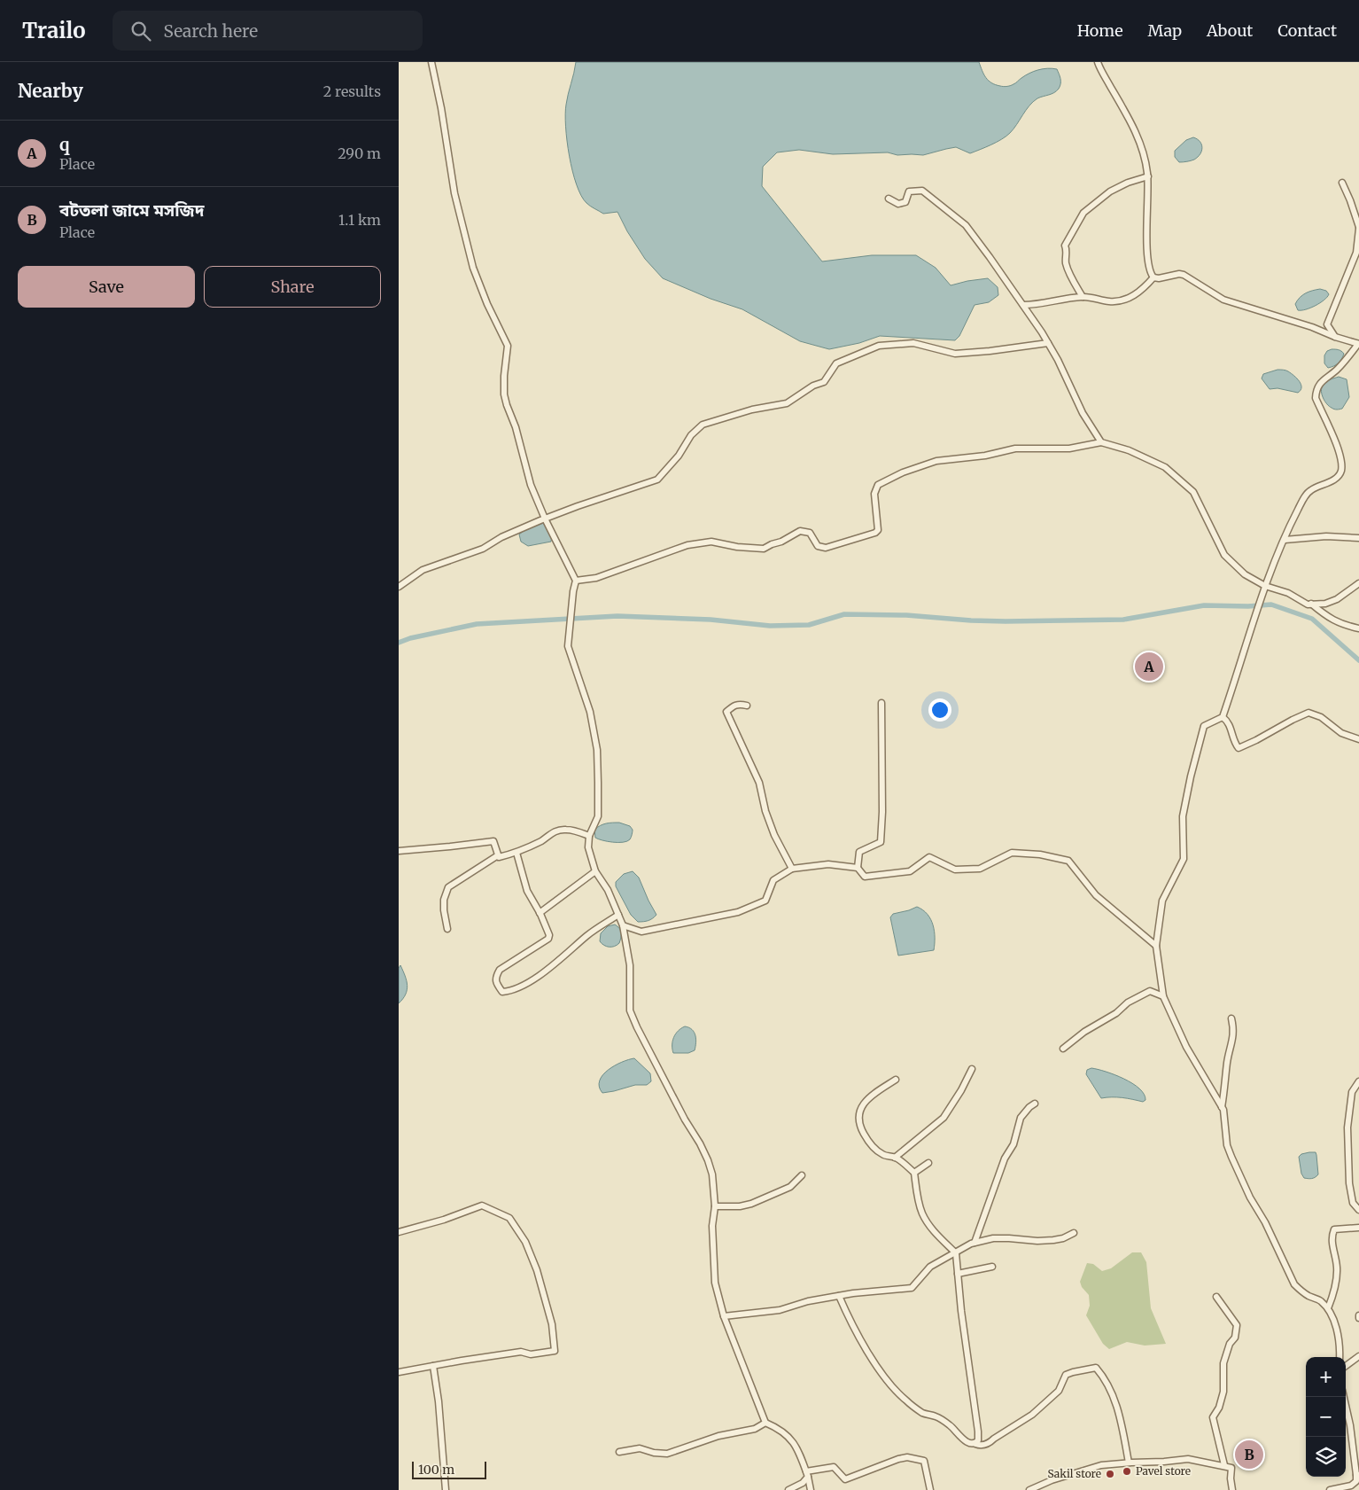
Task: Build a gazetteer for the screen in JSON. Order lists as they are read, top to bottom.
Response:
{
  "places": ["Pavel store", "Sakil store"],
  "scale_bar": "100 m",
  "page": {
    "header": "Trailo",
    "search": "Search here",
    "nav": [
      "Home",
      "Map",
      "About",
      "Contact"
    ],
    "heading": ["Nearby", "2 results"],
    "list": [
      {
        "mark": "A",
        "name": "q",
        "note": "Place",
        "value": "290 m"
      },
      {
        "mark": "B",
        "name": "বটতলা জামে মসজিদ",
        "note": "Place",
        "value": "1.1 km"
      }
    ],
    "buttons": ["Save", "Share"],
    "pins": ["A", "B"],
    "map_buttons": ["+", "−"],
    "scale": "100 m"
  }
}
